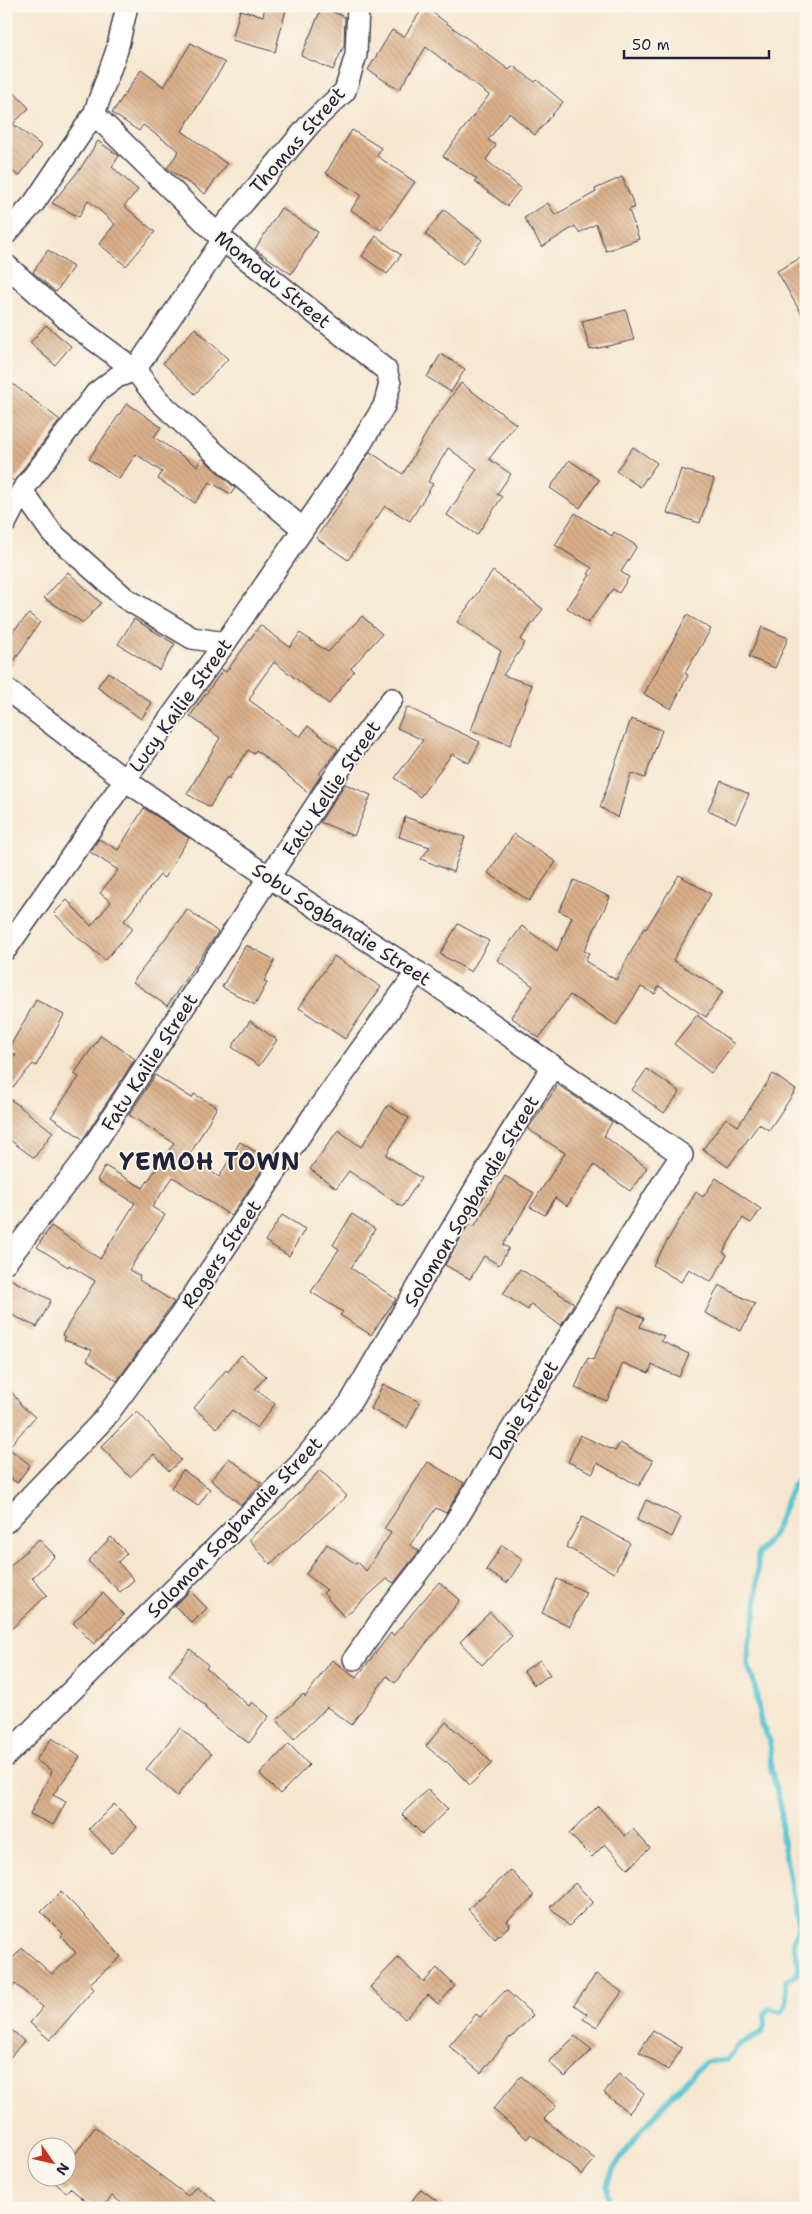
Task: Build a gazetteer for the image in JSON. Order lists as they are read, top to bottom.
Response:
{
  "streets": {
    "street": [
      "Thomas Street",
      "Momodu Street",
      "Lucy Kailie Street",
      "Fatu Kellie Street",
      "Sobu Sogbandie Street",
      "Fatu Kailie Street",
      "Solomon Sogbandie Street",
      "Rogers Street",
      "Dapie Street"
    ]
  },
  "crossings": [
    ["Thomas Street", "Momodu Street"],
    ["Momodu Street", "Lucy Kailie Street"],
    ["Lucy Kailie Street", "Sobu Sogbandie Street"],
    ["Fatu Kellie Street", "Sobu Sogbandie Street"],
    ["Fatu Kellie Street", "Fatu Kailie Street"],
    ["Sobu Sogbandie Street", "Fatu Kailie Street"],
    ["Sobu Sogbandie Street", "Solomon Sogbandie Street"],
    ["Sobu Sogbandie Street", "Rogers Street"],
    ["Sobu Sogbandie Street", "Dapie Street"]
  ],
  "districts": ["YEMOH TOWN"],
  "scale_bar": "50 m",
  "north": "bottom right"
}
